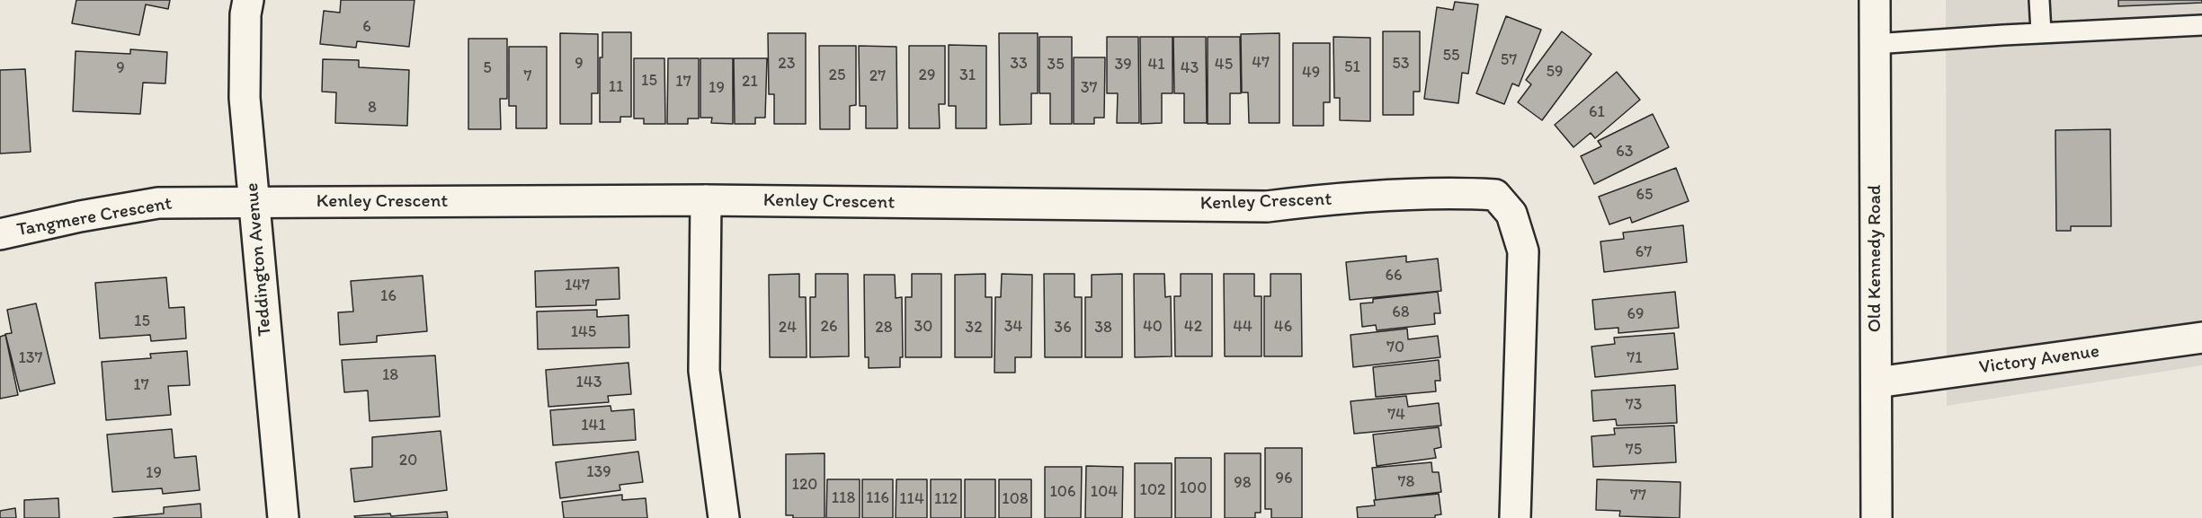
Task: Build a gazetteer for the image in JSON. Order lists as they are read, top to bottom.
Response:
{
  "streets": {
    "street": [
      "Kenley Crescent",
      "Tangmere Crescent",
      "Old Kennedy Road",
      "Teddington Avenue",
      "Victory Avenue"
    ]
  },
  "crossings": [
    ["Kenley Crescent", "Tangmere Crescent"],
    ["Kenley Crescent", "Teddington Avenue"],
    ["Tangmere Crescent", "Teddington Avenue"],
    ["Old Kennedy Road", "Victory Avenue"]
  ],
  "house_numbers": [
    "6",
    "55",
    "57",
    "47",
    "9",
    "23",
    "33",
    "53",
    "35",
    "39",
    "41",
    "45",
    "51",
    "9",
    "5",
    "43",
    "59",
    "49",
    "25",
    "29",
    "31",
    "7",
    "27",
    "15",
    "17",
    "21",
    "11",
    "19",
    "37",
    "8",
    "61",
    "63",
    "65",
    "67",
    "66",
    "147",
    "16",
    "68",
    "69",
    "15",
    "26",
    "30",
    "34",
    "40",
    "42",
    "44",
    "46",
    "24",
    "28",
    "32",
    "36",
    "38",
    "145",
    "70",
    "137",
    "71",
    "18",
    "143",
    "17",
    "73",
    "74",
    "141",
    "75",
    "20",
    "139",
    "19",
    "96",
    "78",
    "98",
    "120",
    "100",
    "102",
    "106",
    "104",
    "77",
    "118",
    "116",
    "114",
    "112",
    "108"
  ]
}
